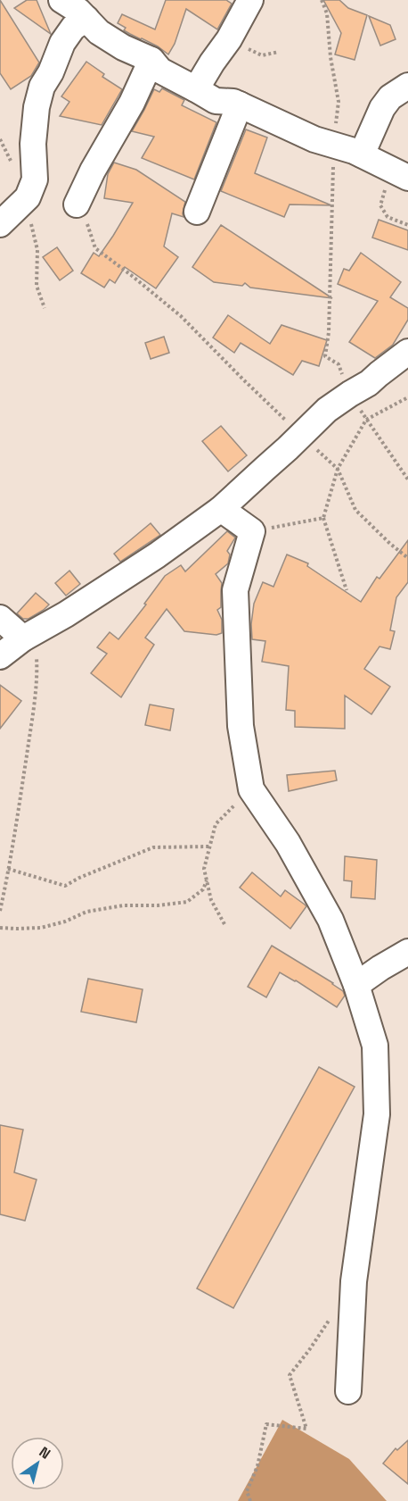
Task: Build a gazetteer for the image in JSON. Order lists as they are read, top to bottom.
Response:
{
  "north": "top right"
}
